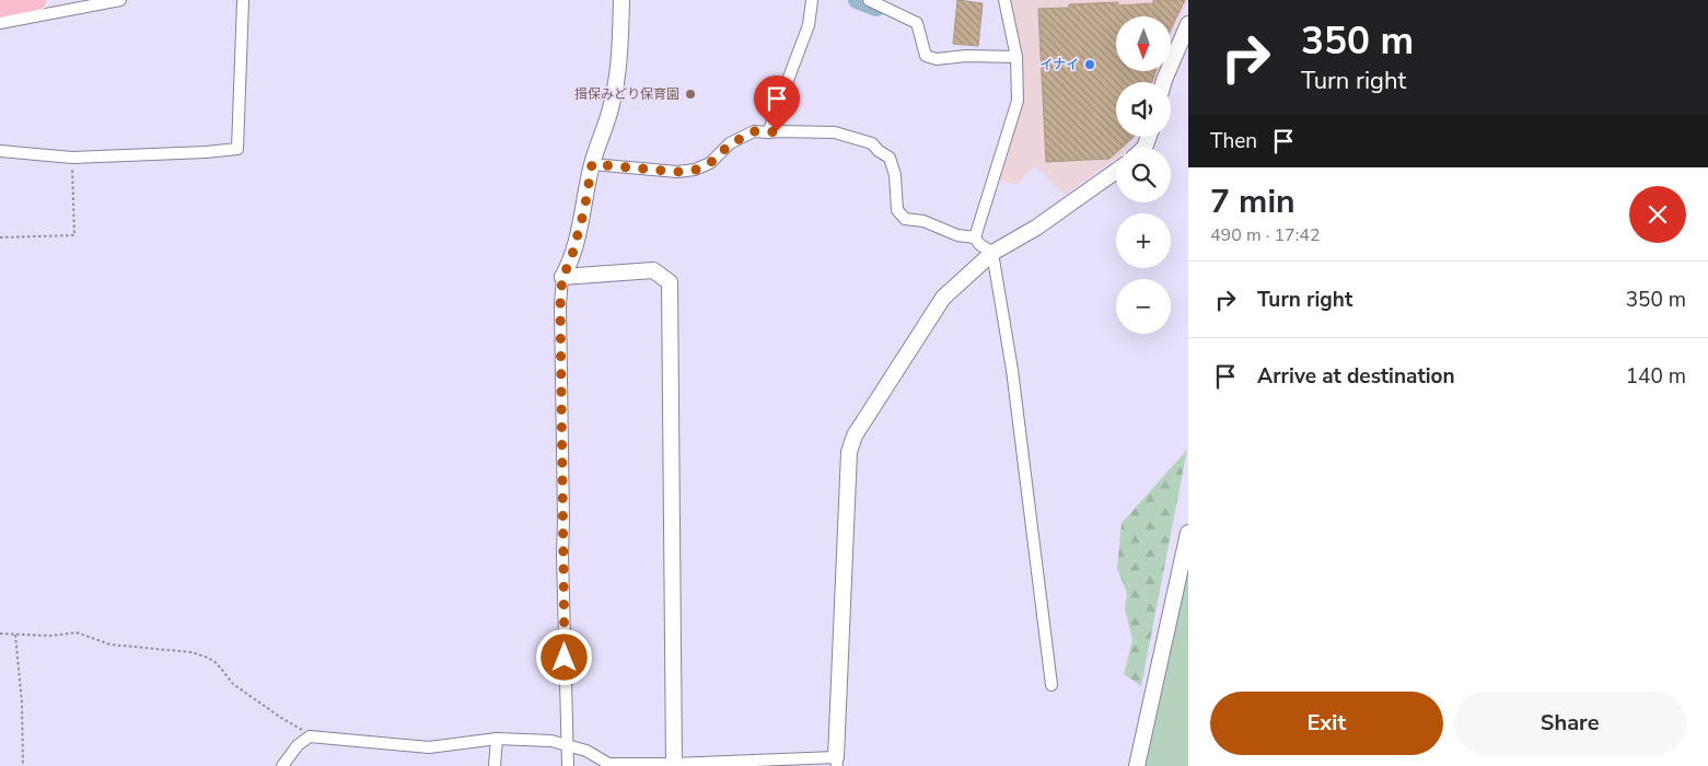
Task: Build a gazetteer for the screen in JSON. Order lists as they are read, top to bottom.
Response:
{
  "places": ["イナイ", "揖保みどり保育園"],
  "north": "bottom",
  "page": {
    "turn": ["350 m", "Turn right"],
    "map_buttons": ["+", "−"],
    "then": "Then",
    "heading": ["7 min", "490 m · 17:42"],
    "list": [
      {
        "name": "Turn right",
        "value": "350 m"
      },
      {
        "name": "Arrive at destination",
        "value": "140 m"
      }
    ],
    "buttons": ["Exit", "Share"]
  }
}
